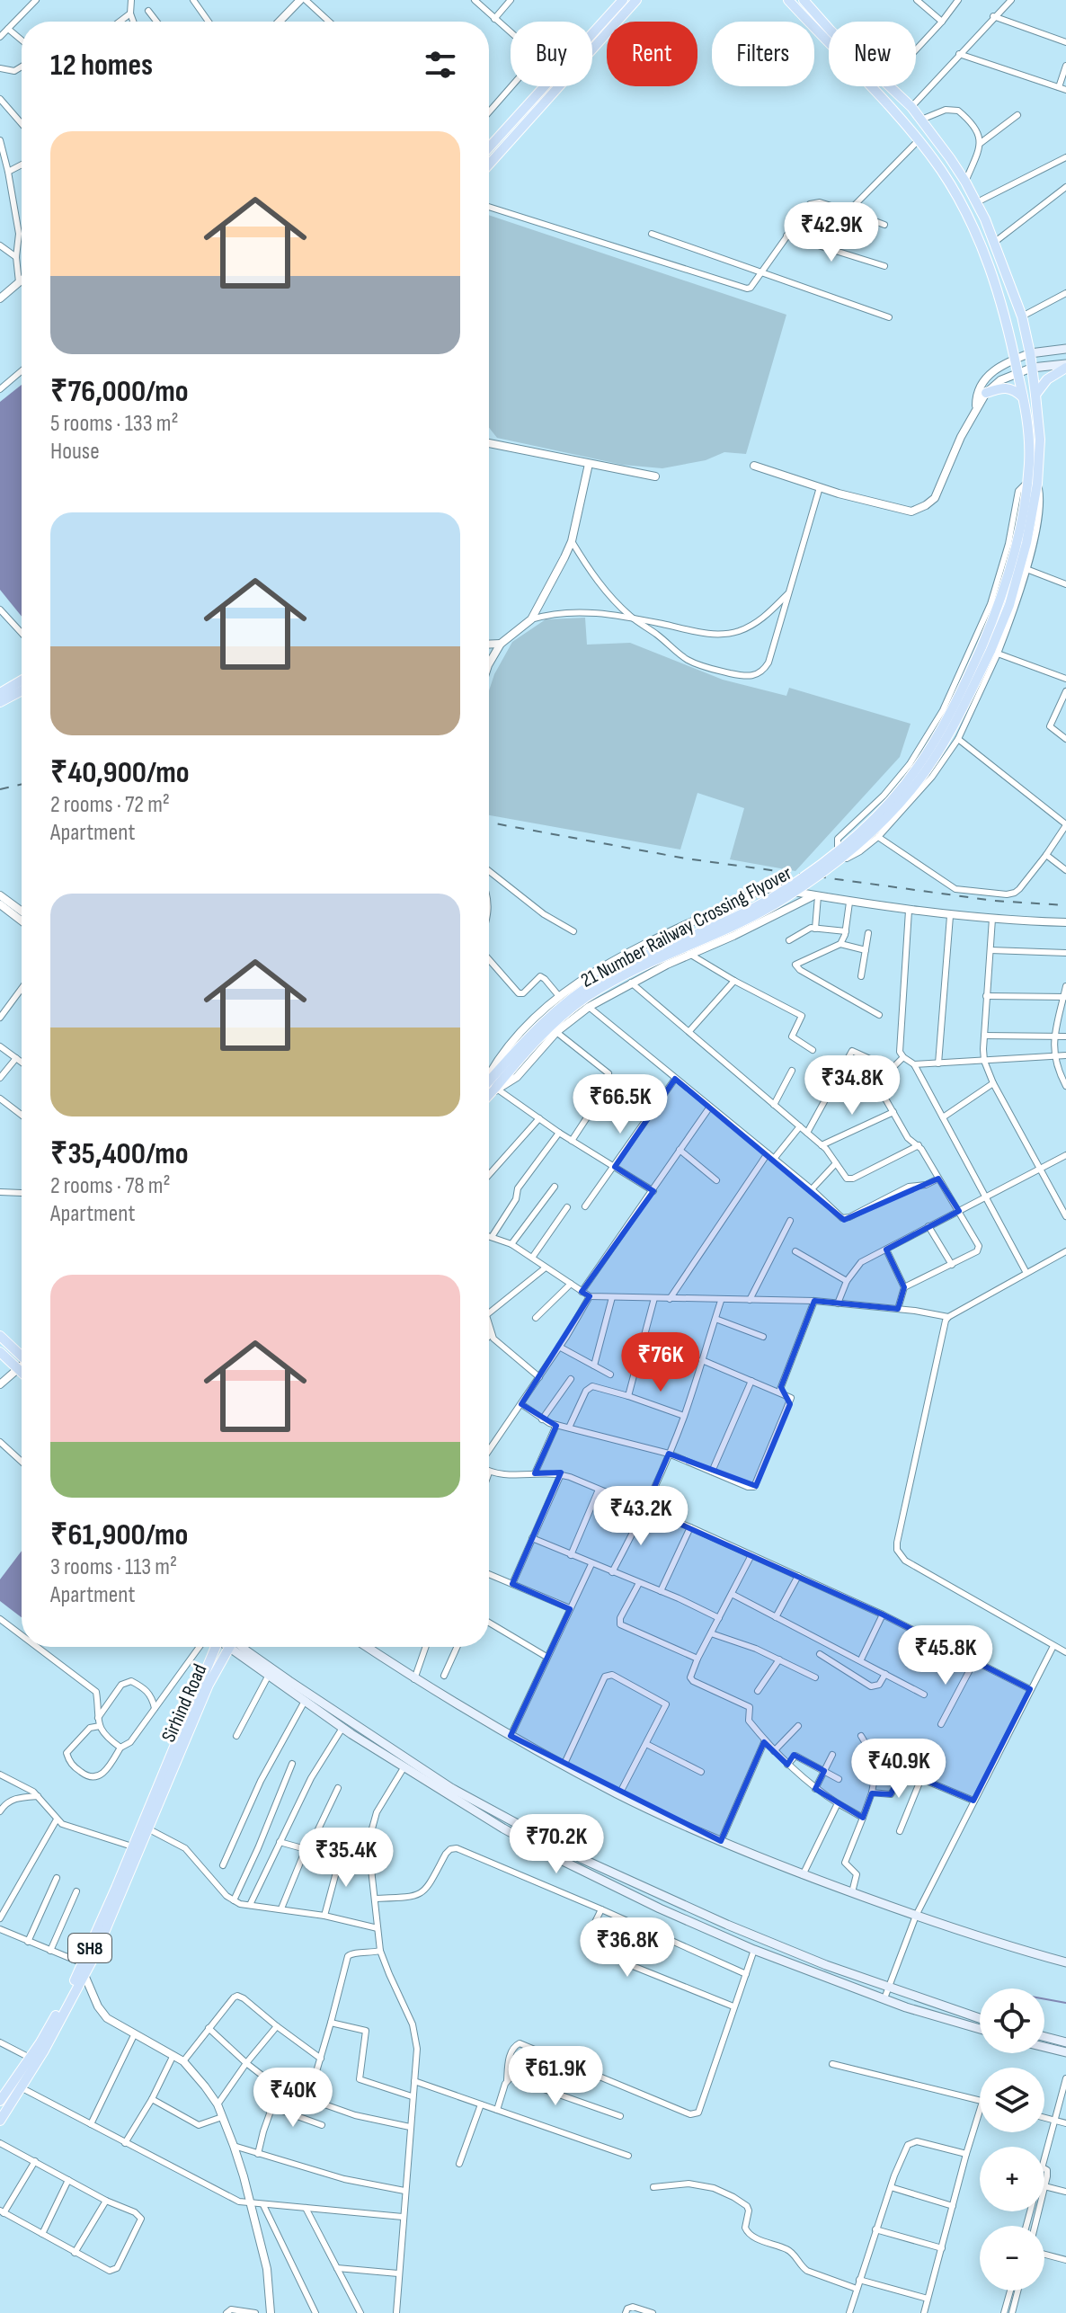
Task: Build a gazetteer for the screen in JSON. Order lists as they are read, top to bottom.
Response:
{
  "streets": {
    "main road": ["21 Number Railway Crossing Flyover", "Sirhind Road", "SH8"]
  },
  "crossings": [
    ["Sirhind Road", "SH8"]
  ],
  "page": {
    "chip": [
      "Buy",
      "Rent",
      "Filters",
      "New"
    ],
    "heading": "12 homes",
    "list": [
      {
        "name": "₹76,000/mo",
        "note": "5 rooms · 133 m² · House"
      },
      {
        "name": "₹40,900/mo",
        "note": "2 rooms · 72 m² · Apartment"
      },
      {
        "name": "₹35,400/mo",
        "note": "2 rooms · 78 m² · Apartment"
      },
      {
        "name": "₹61,900/mo",
        "note": "3 rooms · 113 m² · Apartment"
      }
    ],
    "price": [
      "₹42.9K",
      "₹34.8K",
      "₹66.5K",
      "₹76K",
      "₹43.2K",
      "₹45.8K",
      "₹40.9K",
      "₹70.2K",
      "₹35.4K",
      "₹36.8K",
      "₹61.9K",
      "₹40K"
    ],
    "map_buttons": ["+", "−"]
  }
}
